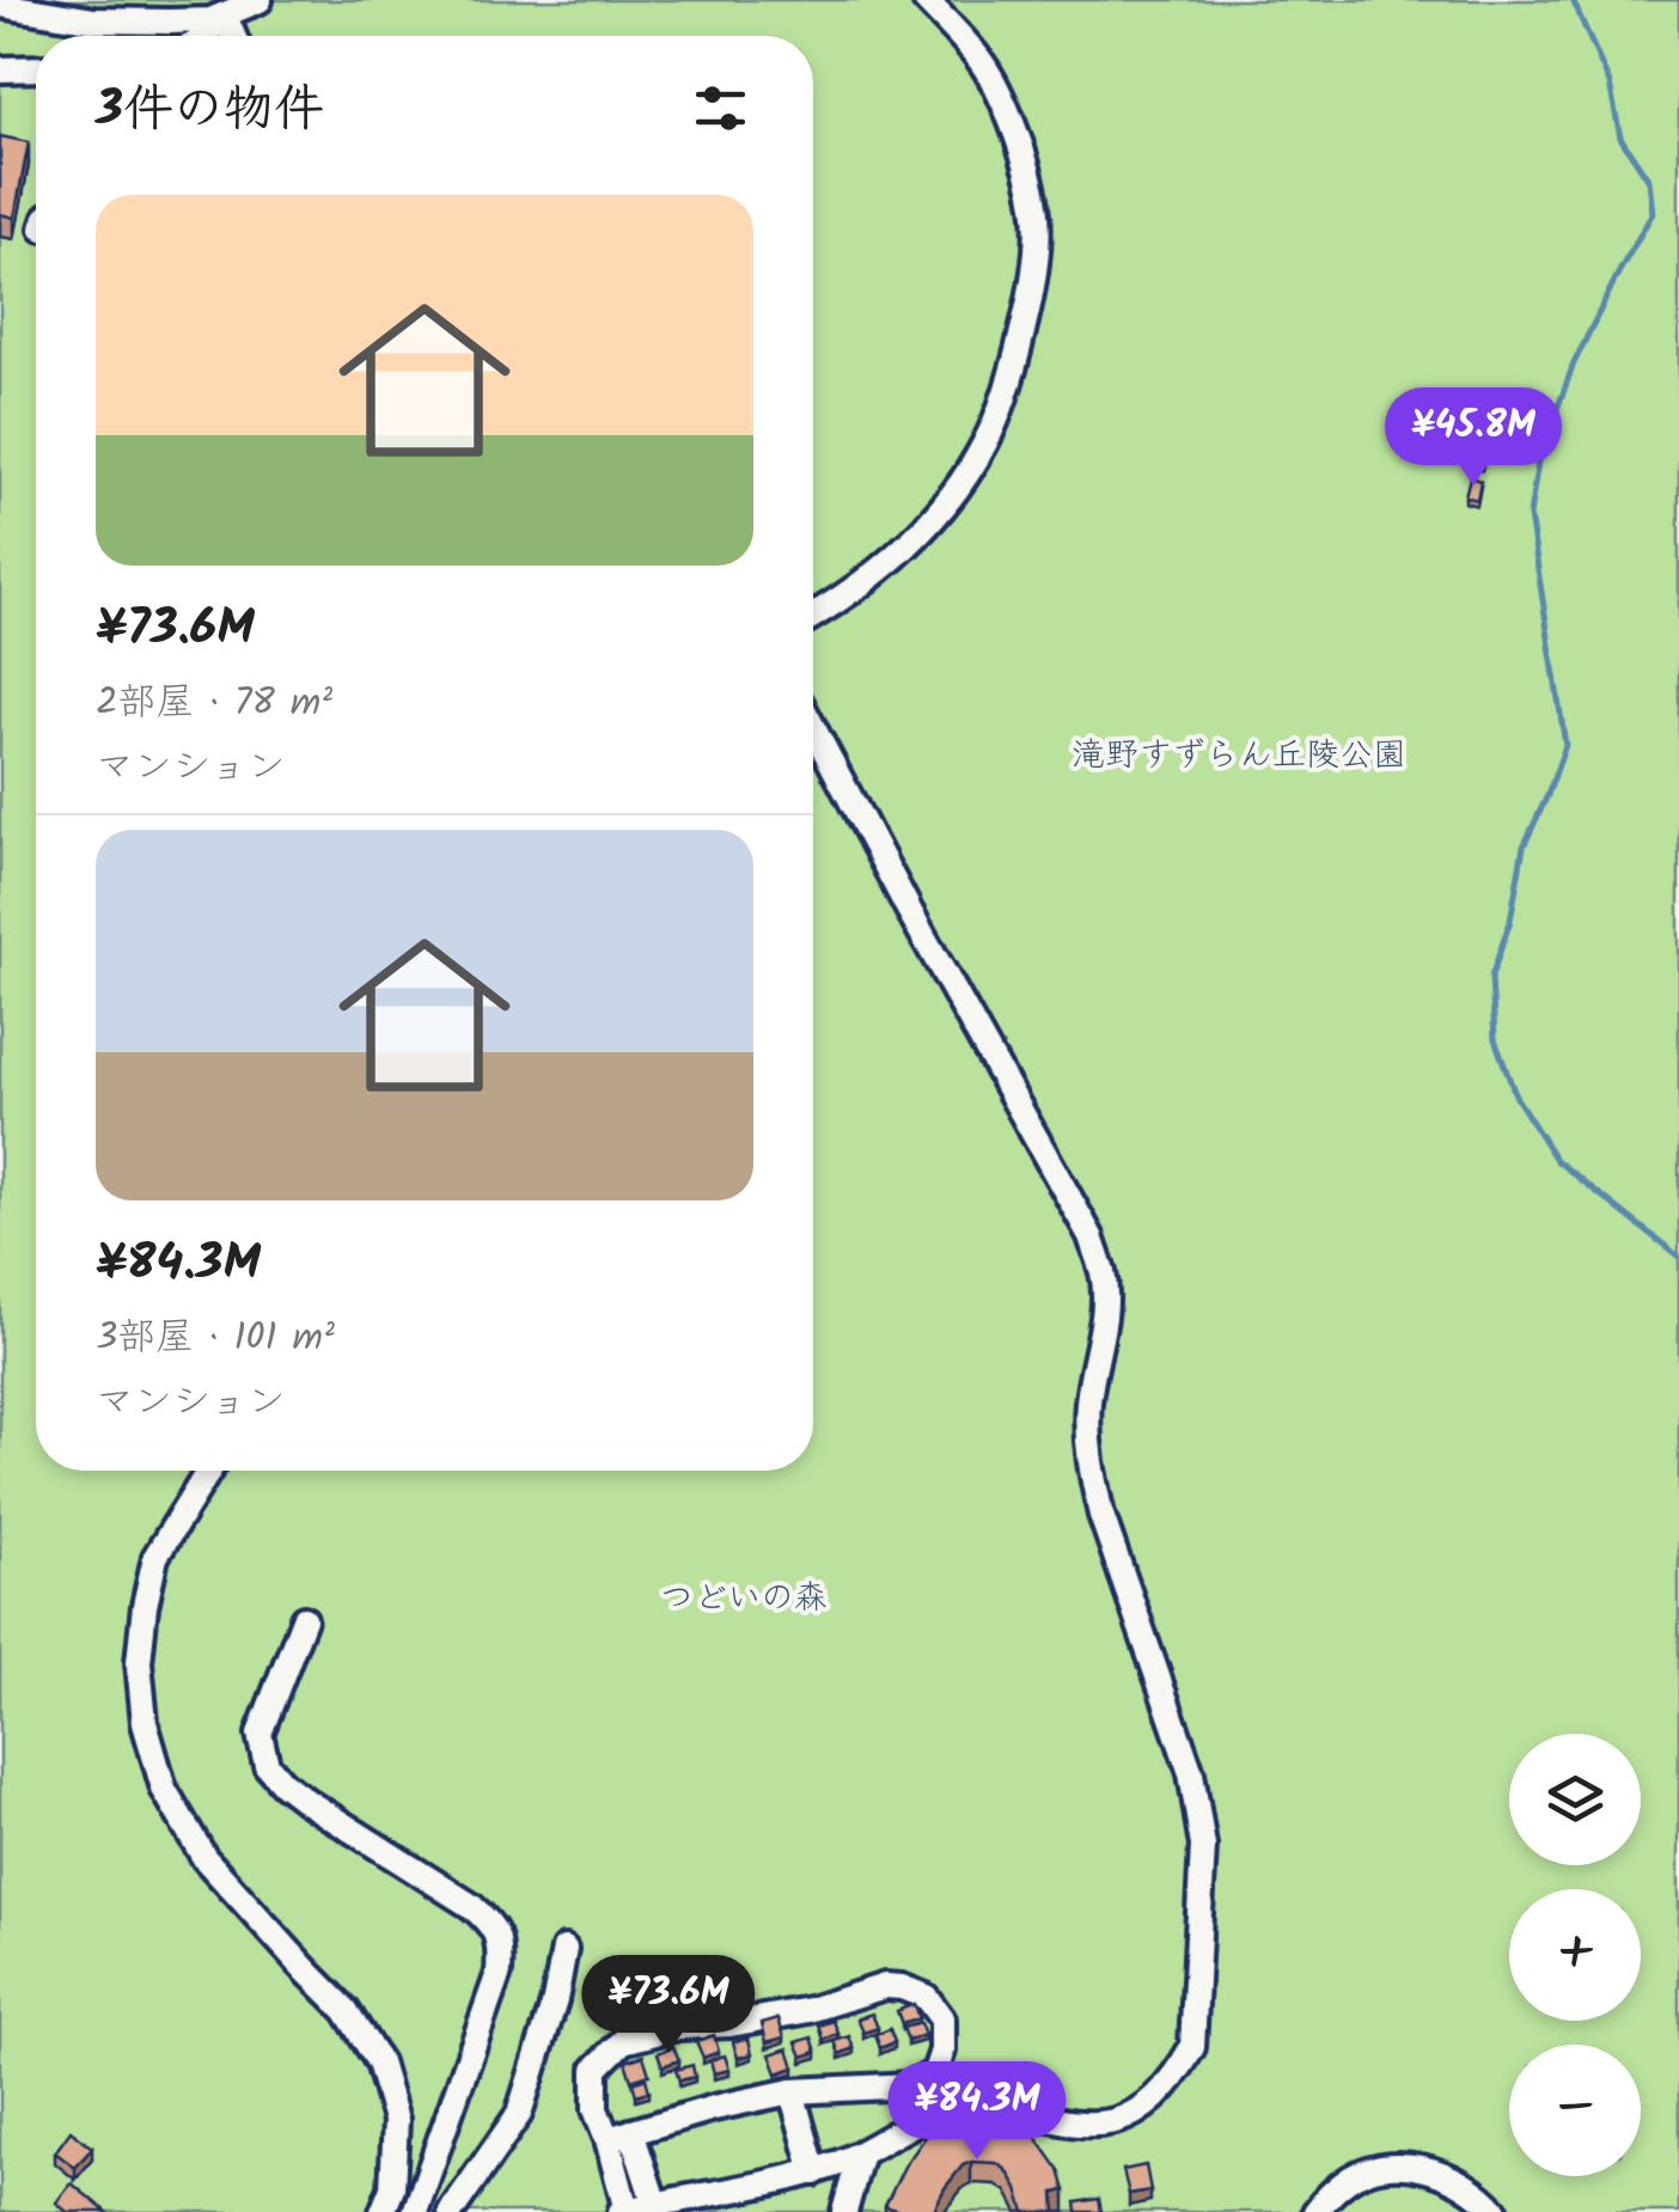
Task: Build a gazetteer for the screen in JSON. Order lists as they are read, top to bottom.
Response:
{
  "parks": ["滝野すずらん丘陵公園", "つどいの森"],
  "page": {
    "heading": "3件の物件",
    "list": [
      {
        "name": "¥73.6M",
        "note": "2部屋 · 78 m² · マンション"
      },
      {
        "name": "¥84.3M",
        "note": "3部屋 · 101 m² · マンション"
      }
    ],
    "price": ["¥45.8M", "¥73.6M", "¥84.3M"],
    "map_buttons": ["+", "−"]
  }
}
